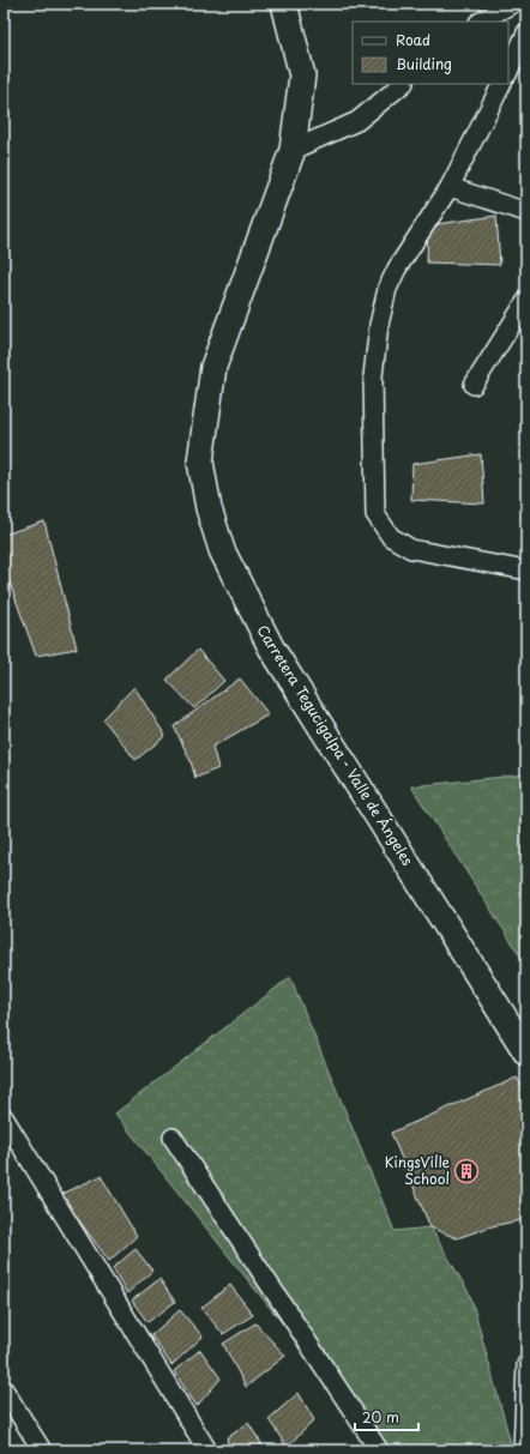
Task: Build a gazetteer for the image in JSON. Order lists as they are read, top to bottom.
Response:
{
  "streets": {
    "main road": ["Carretera Tegucigalpa - Valle de Ángeles"]
  },
  "places": {
    "building": ["KingsVille School"]
  },
  "legend": ["Road", "Building"],
  "scale_bar": "20 m"
}
